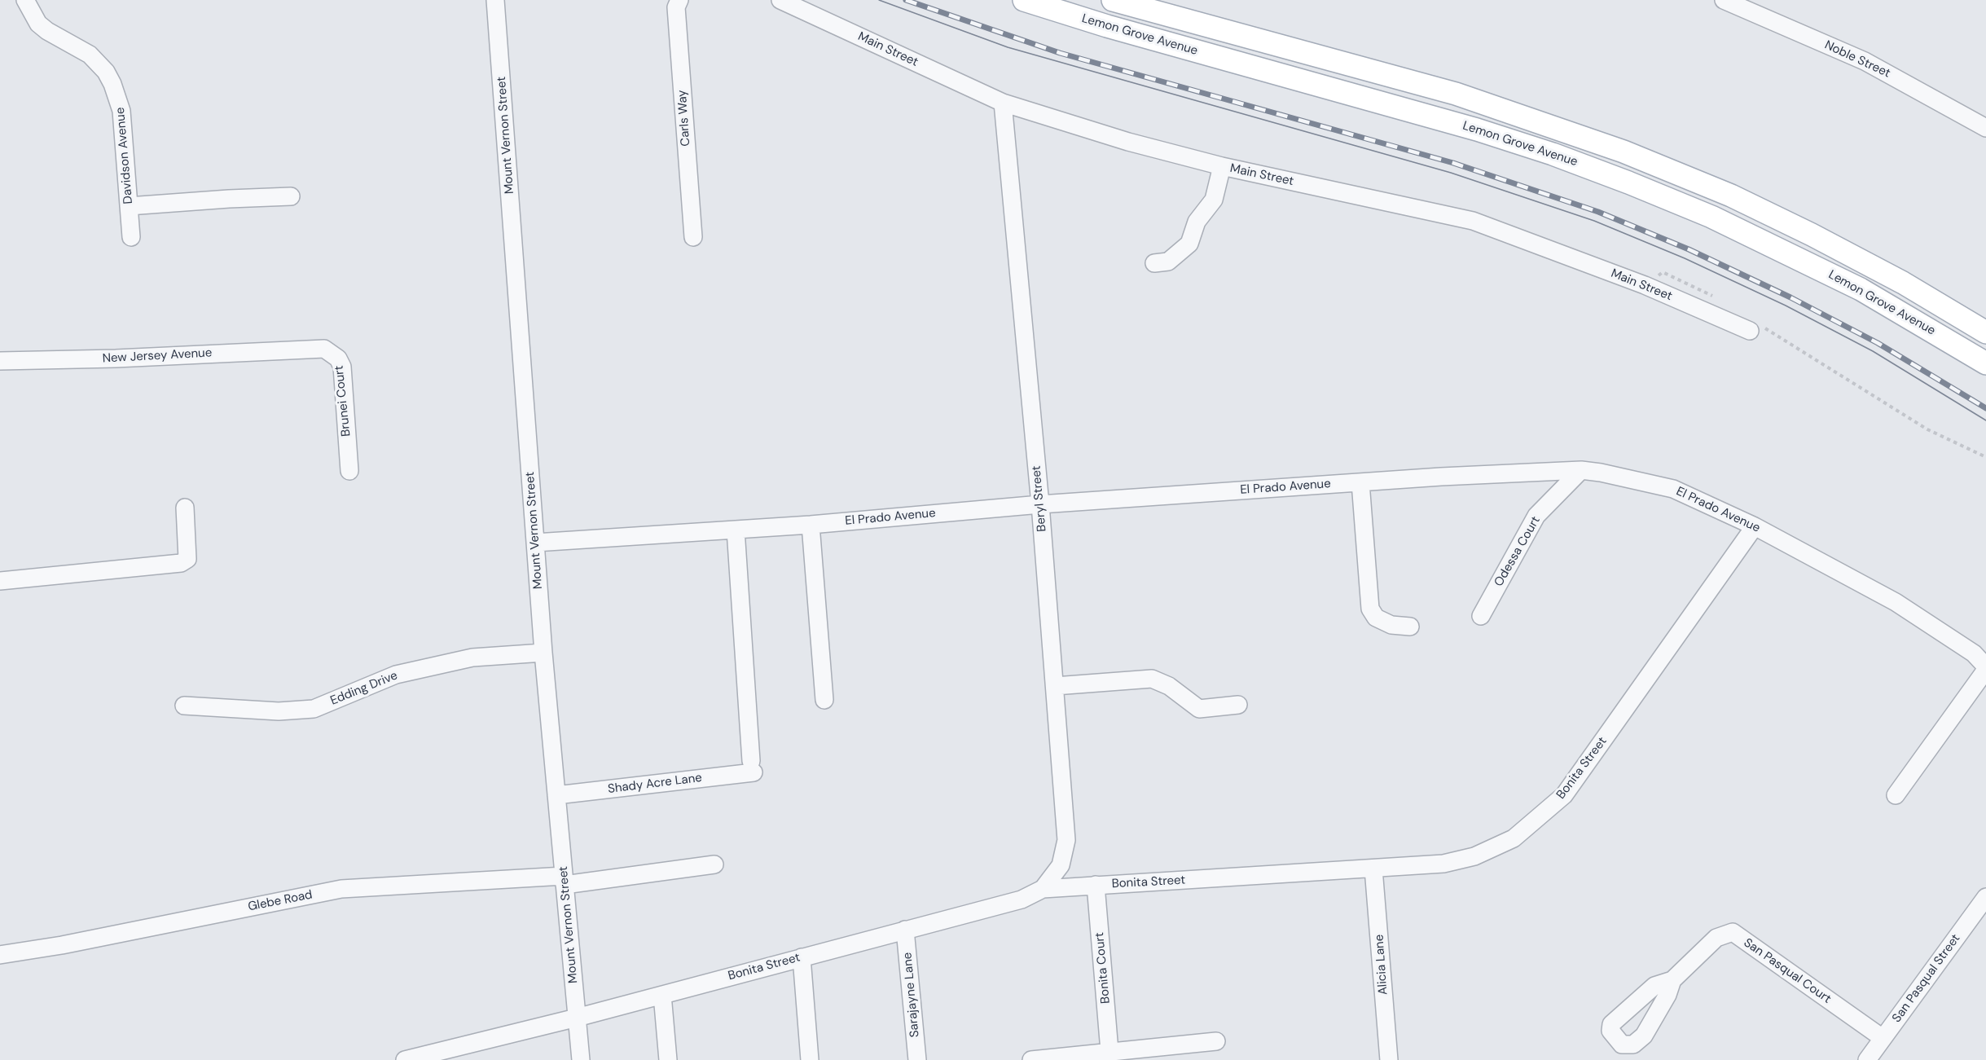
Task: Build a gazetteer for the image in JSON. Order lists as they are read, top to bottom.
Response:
{
  "streets": {
    "main road": ["Lemon Grove Avenue"],
    "street": [
      "Main Street",
      "Noble Street",
      "Carls Way",
      "Mount Vernon Street",
      "Davidson Avenue",
      "New Jersey Avenue",
      "Brunei Court",
      "El Prado Avenue",
      "Beryl Street",
      "Odessa Court",
      "Edding Drive",
      "Bonita Street",
      "Shady Acre Lane",
      "Glebe Road",
      "Alicia Lane",
      "Bonita Court",
      "San Pasqual Court",
      "San Pasqual Street",
      "Sarajayne Lane"
    ]
  },
  "crossings": [
    ["Main Street", "Beryl Street"],
    ["Mount Vernon Street", "El Prado Avenue"],
    ["Mount Vernon Street", "Edding Drive"],
    ["Mount Vernon Street", "Bonita Street"],
    ["Mount Vernon Street", "Shady Acre Lane"],
    ["Mount Vernon Street", "Glebe Road"],
    ["New Jersey Avenue", "Brunei Court"],
    ["El Prado Avenue", "Beryl Street"],
    ["El Prado Avenue", "Odessa Court"],
    ["El Prado Avenue", "Bonita Street"],
    ["El Prado Avenue", "Shady Acre Lane"],
    ["Beryl Street", "Bonita Street"],
    ["Bonita Street", "Alicia Lane"],
    ["Bonita Street", "Bonita Court"],
    ["Bonita Street", "Sarajayne Lane"],
    ["San Pasqual Court", "San Pasqual Street"]
  ]
}
